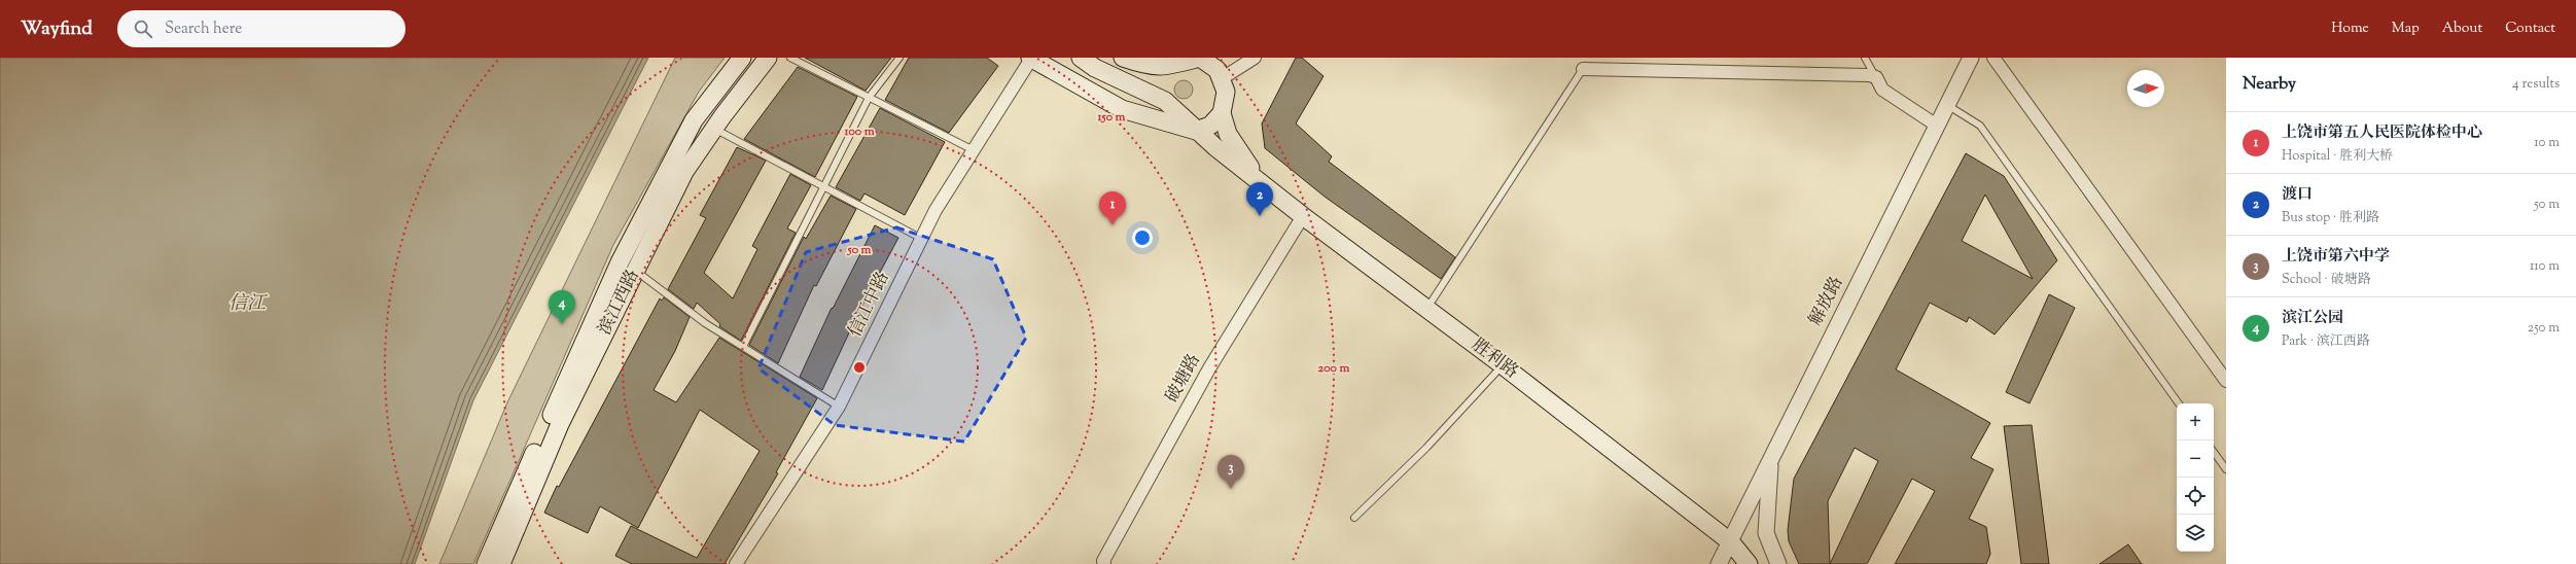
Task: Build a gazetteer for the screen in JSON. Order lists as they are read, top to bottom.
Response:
{
  "streets": {
    "main road": ["滨江西路", "胜利路"],
    "street": ["解放路", "信江中路", "破塘路"]
  },
  "crossings": [
    ["解放路", "胜利路"],
    ["胜利路", "破塘路"]
  ],
  "water": ["信江"],
  "north": "right",
  "page": {
    "header": "Wayfind",
    "search": "Search here",
    "nav": [
      "Home",
      "Map",
      "About",
      "Contact"
    ],
    "heading": ["Nearby", "4 results"],
    "list": [
      {
        "mark": "1",
        "name": "上饶市第五人民医院体检中心",
        "note": "Hospital · 胜利大桥",
        "value": "10 m"
      },
      {
        "mark": "2",
        "name": "渡口",
        "note": "Bus stop · 胜利路",
        "value": "50 m"
      },
      {
        "mark": "3",
        "name": "上饶市第六中学",
        "note": "School · 破塘路",
        "value": "110 m"
      },
      {
        "mark": "4",
        "name": "滨江公园",
        "note": "Park · 滨江西路",
        "value": "250 m"
      }
    ],
    "pins": [
      "2",
      "1",
      "4",
      "3"
    ],
    "map_buttons": ["+", "−"]
  },
  "rings": [
    "150 m",
    "100 m",
    "50 m",
    "200 m"
  ]
}
